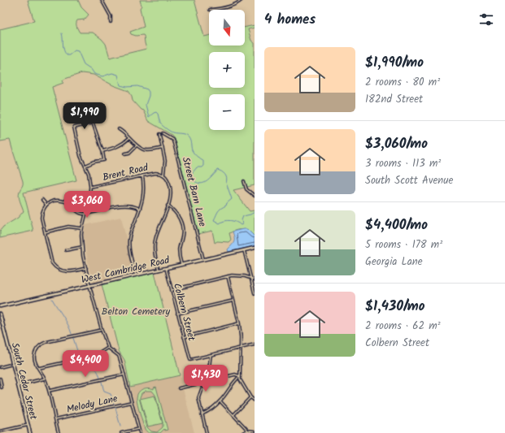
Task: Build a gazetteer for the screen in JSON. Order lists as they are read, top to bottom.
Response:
{
  "streets": {
    "street": [
      "Brent Road",
      "Street Barn Lane",
      "West Cambridge Road",
      "Colbern Street",
      "South Cedar Street",
      "Melody Lane"
    ]
  },
  "crossings": [
    ["Street Barn Lane", "West Cambridge Road"],
    ["West Cambridge Road", "Colbern Street"]
  ],
  "parks": ["Belton Cemetery"],
  "north": "bottom",
  "page": {
    "heading": "4 homes",
    "map_buttons": ["+", "−"],
    "list": [
      {
        "name": "$1,990/mo",
        "note": "2 rooms · 80 m² · 182nd Street"
      },
      {
        "name": "$3,060/mo",
        "note": "3 rooms · 113 m² · South Scott Avenue"
      },
      {
        "name": "$4,400/mo",
        "note": "5 rooms · 178 m² · Georgia Lane"
      },
      {
        "name": "$1,430/mo",
        "note": "2 rooms · 62 m² · Colbern Street"
      }
    ],
    "price": [
      "$1,990",
      "$3,060",
      "$4,400",
      "$1,430"
    ]
  }
}
